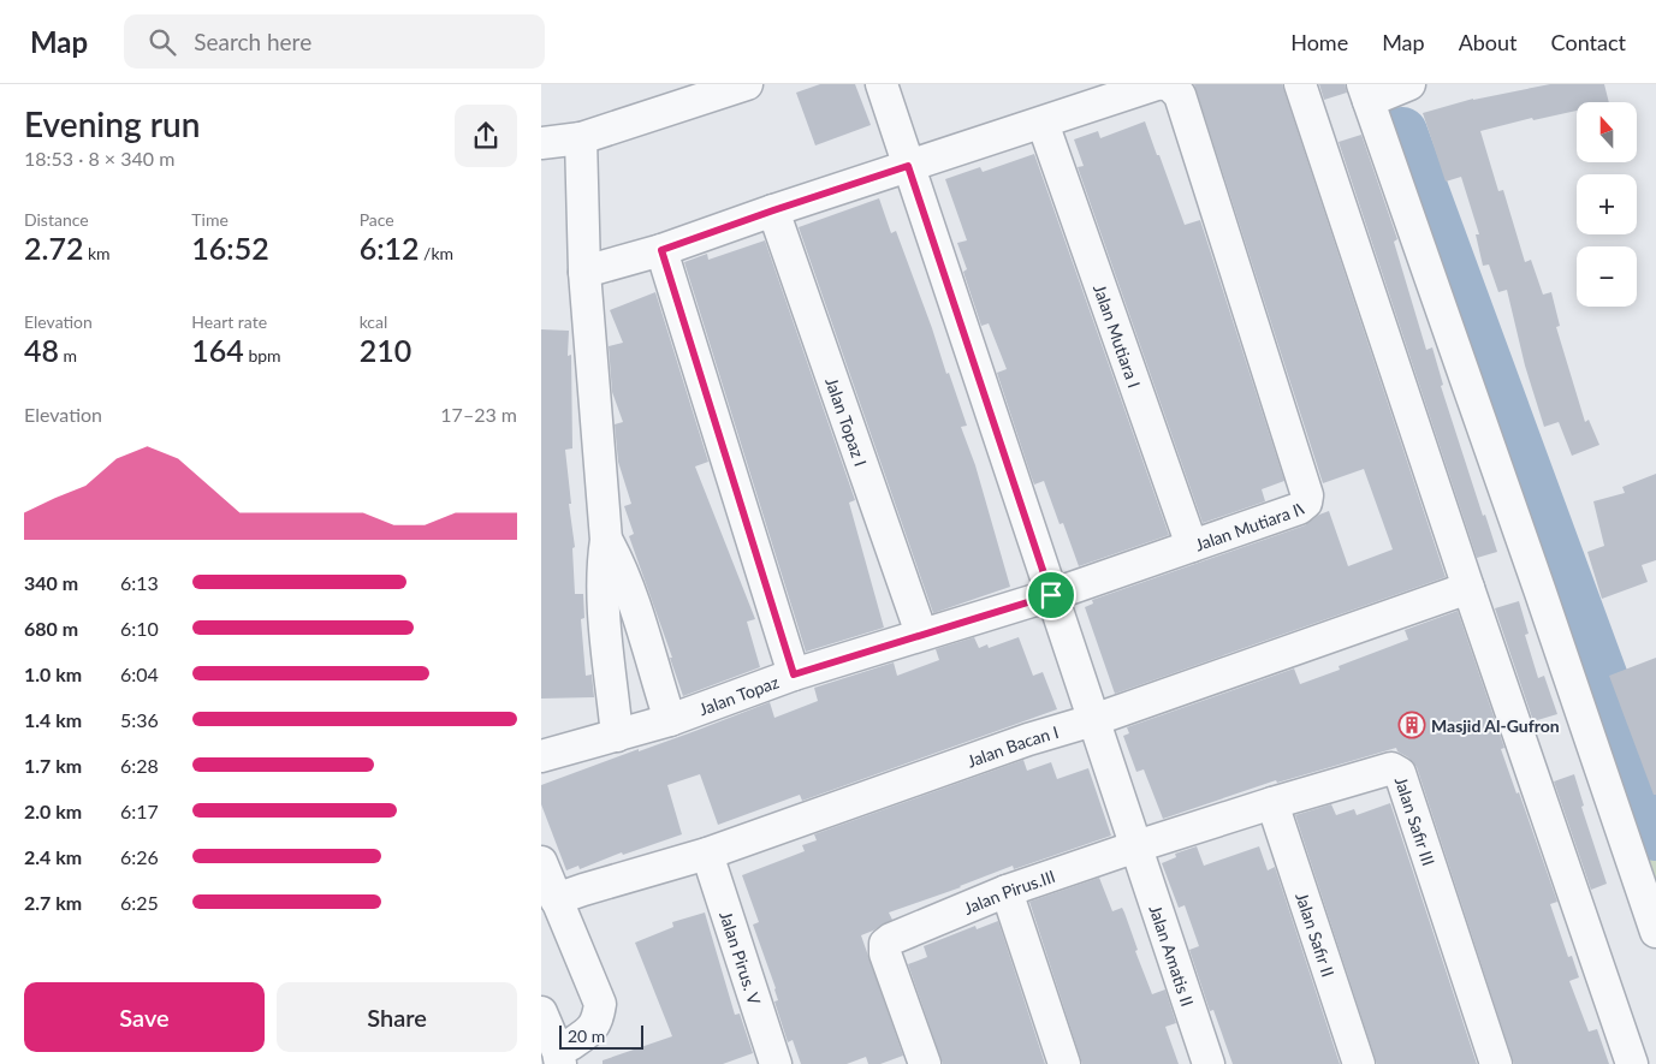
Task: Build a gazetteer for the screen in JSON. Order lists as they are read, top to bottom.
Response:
{
  "streets": {
    "street": [
      "Jalan Mutiara I",
      "Jalan Topaz I",
      "Jalan Mutiara II",
      "Jalan Topaz",
      "Jalan Bacan I",
      "Jalan Safir III",
      "Jalan Pirus.III",
      "Jalan Safir II",
      "Jalan Amatis II",
      "Jalan Pirus. V"
    ]
  },
  "crossings": [
    ["Jalan Mutiara I", "Jalan Mutiara II"],
    ["Jalan Topaz I", "Jalan Topaz"],
    ["Jalan Mutiara II", "Jalan Topaz"],
    ["Jalan Bacan I", "Jalan Pirus. V"],
    ["Jalan Safir III", "Jalan Pirus.III"],
    ["Jalan Safir III", "Jalan Safir II"],
    ["Jalan Safir III", "Jalan Amatis II"],
    ["Jalan Pirus.III", "Jalan Amatis II"]
  ],
  "places": {
    "building": ["Masjid Al-Gufron"]
  },
  "scale_bar": "20 m",
  "north": "top",
  "page": {
    "header": "Map",
    "search": "Search here",
    "nav": [
      "Home",
      "Map",
      "About",
      "Contact"
    ],
    "heading": ["Evening run", "18:53 · 8 × 340 m"],
    "map_buttons": ["+", "−"],
    "stats": [
      ["Distance", "2.72 km"],
      ["Time", "16:52"],
      ["Pace", "6:12 /km"],
      ["Elevation", "48 m"],
      ["Heart rate", "164 bpm"],
      ["kcal", "210"]
    ],
    "chart": ["Elevation", "17–23 m"],
    "list": [
      {
        "name": "340 m",
        "note": "6:13"
      },
      {
        "name": "680 m",
        "note": "6:10"
      },
      {
        "name": "1.0 km",
        "note": "6:04"
      },
      {
        "name": "1.4 km",
        "note": "5:36"
      },
      {
        "name": "1.7 km",
        "note": "6:28"
      },
      {
        "name": "2.0 km",
        "note": "6:17"
      },
      {
        "name": "2.4 km",
        "note": "6:26"
      },
      {
        "name": "2.7 km",
        "note": "6:25"
      }
    ],
    "buttons": ["Save", "Share"],
    "scale": "20 m"
  }
}
